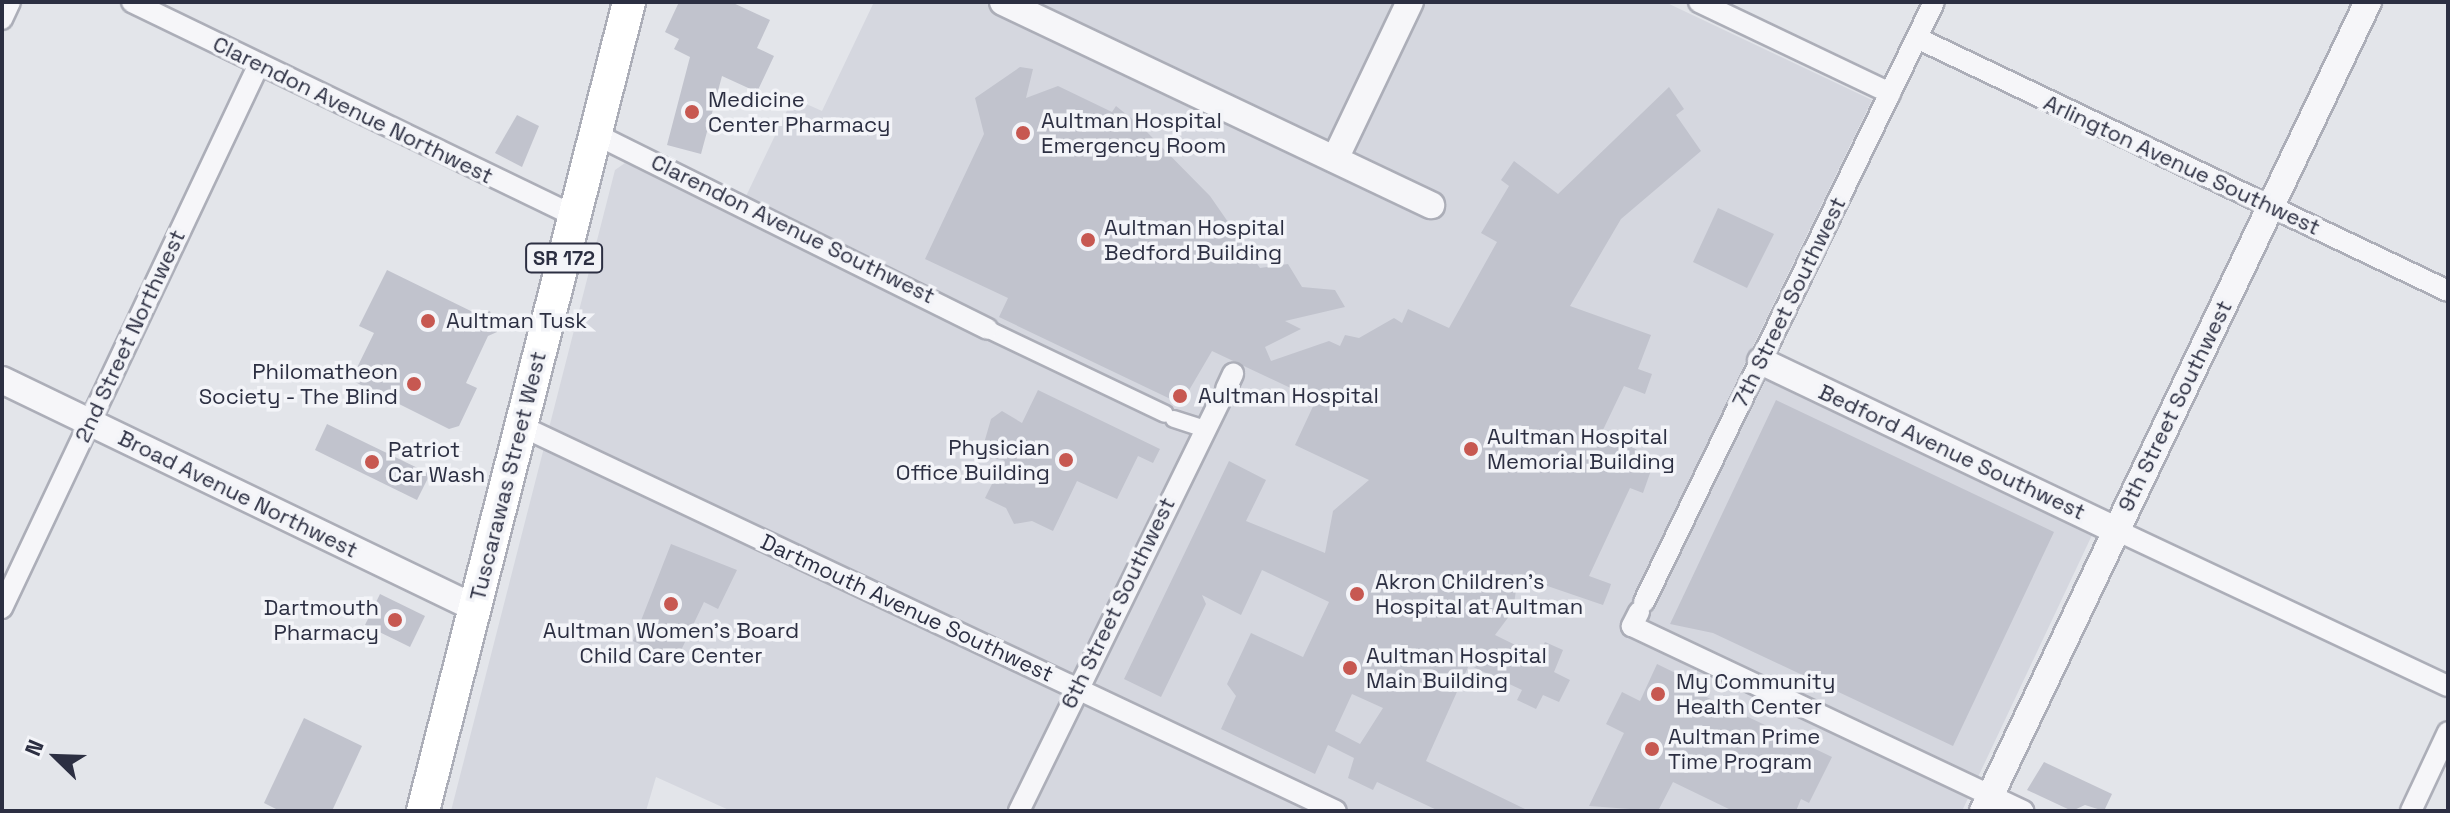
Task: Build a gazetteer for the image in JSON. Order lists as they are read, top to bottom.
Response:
{
  "streets": {
    "main road": ["SR 172", "Tuscarawas Street West"],
    "street": [
      "Clarendon Avenue Northwest",
      "Arlington Avenue Southwest",
      "Clarendon Avenue Southwest",
      "7th Street Southwest",
      "2nd Street Northwest",
      "9th Street Southwest",
      "Bedford Avenue Southwest",
      "Broad Avenue Northwest",
      "6th Street Southwest",
      "Dartmouth Avenue Southwest"
    ]
  },
  "crossings": [
    ["Clarendon Avenue Northwest", "2nd Street Northwest"],
    ["Clarendon Avenue Northwest", "Tuscarawas Street West"],
    ["Arlington Avenue Southwest", "7th Street Southwest"],
    ["Arlington Avenue Southwest", "9th Street Southwest"],
    ["Clarendon Avenue Southwest", "Tuscarawas Street West"],
    ["7th Street Southwest", "9th Street Southwest"],
    ["7th Street Southwest", "Bedford Avenue Southwest"],
    ["2nd Street Northwest", "Broad Avenue Northwest"],
    ["9th Street Southwest", "Bedford Avenue Southwest"],
    ["Tuscarawas Street West", "Broad Avenue Northwest"],
    ["Tuscarawas Street West", "Dartmouth Avenue Southwest"],
    ["6th Street Southwest", "Dartmouth Avenue Southwest"]
  ],
  "places": [
    "Medicine Center Pharmacy",
    "Aultman Hospital Emergency Room",
    "Aultman Hospital Bedford Building",
    "Aultman Tusk",
    "Philomatheon Society - The Blind",
    "Aultman Hospital",
    "Aultman Hospital Memorial Building",
    "Physician Office Building",
    "Patriot Car Wash",
    "Akron Children's Hospital at Aultman",
    "Aultman Women's Board Child Care Center",
    "Dartmouth Pharmacy",
    "Aultman Hospital Main Building",
    "My Community Health Center",
    "Aultman Prime Time Program"
  ],
  "north": "top left"
}
